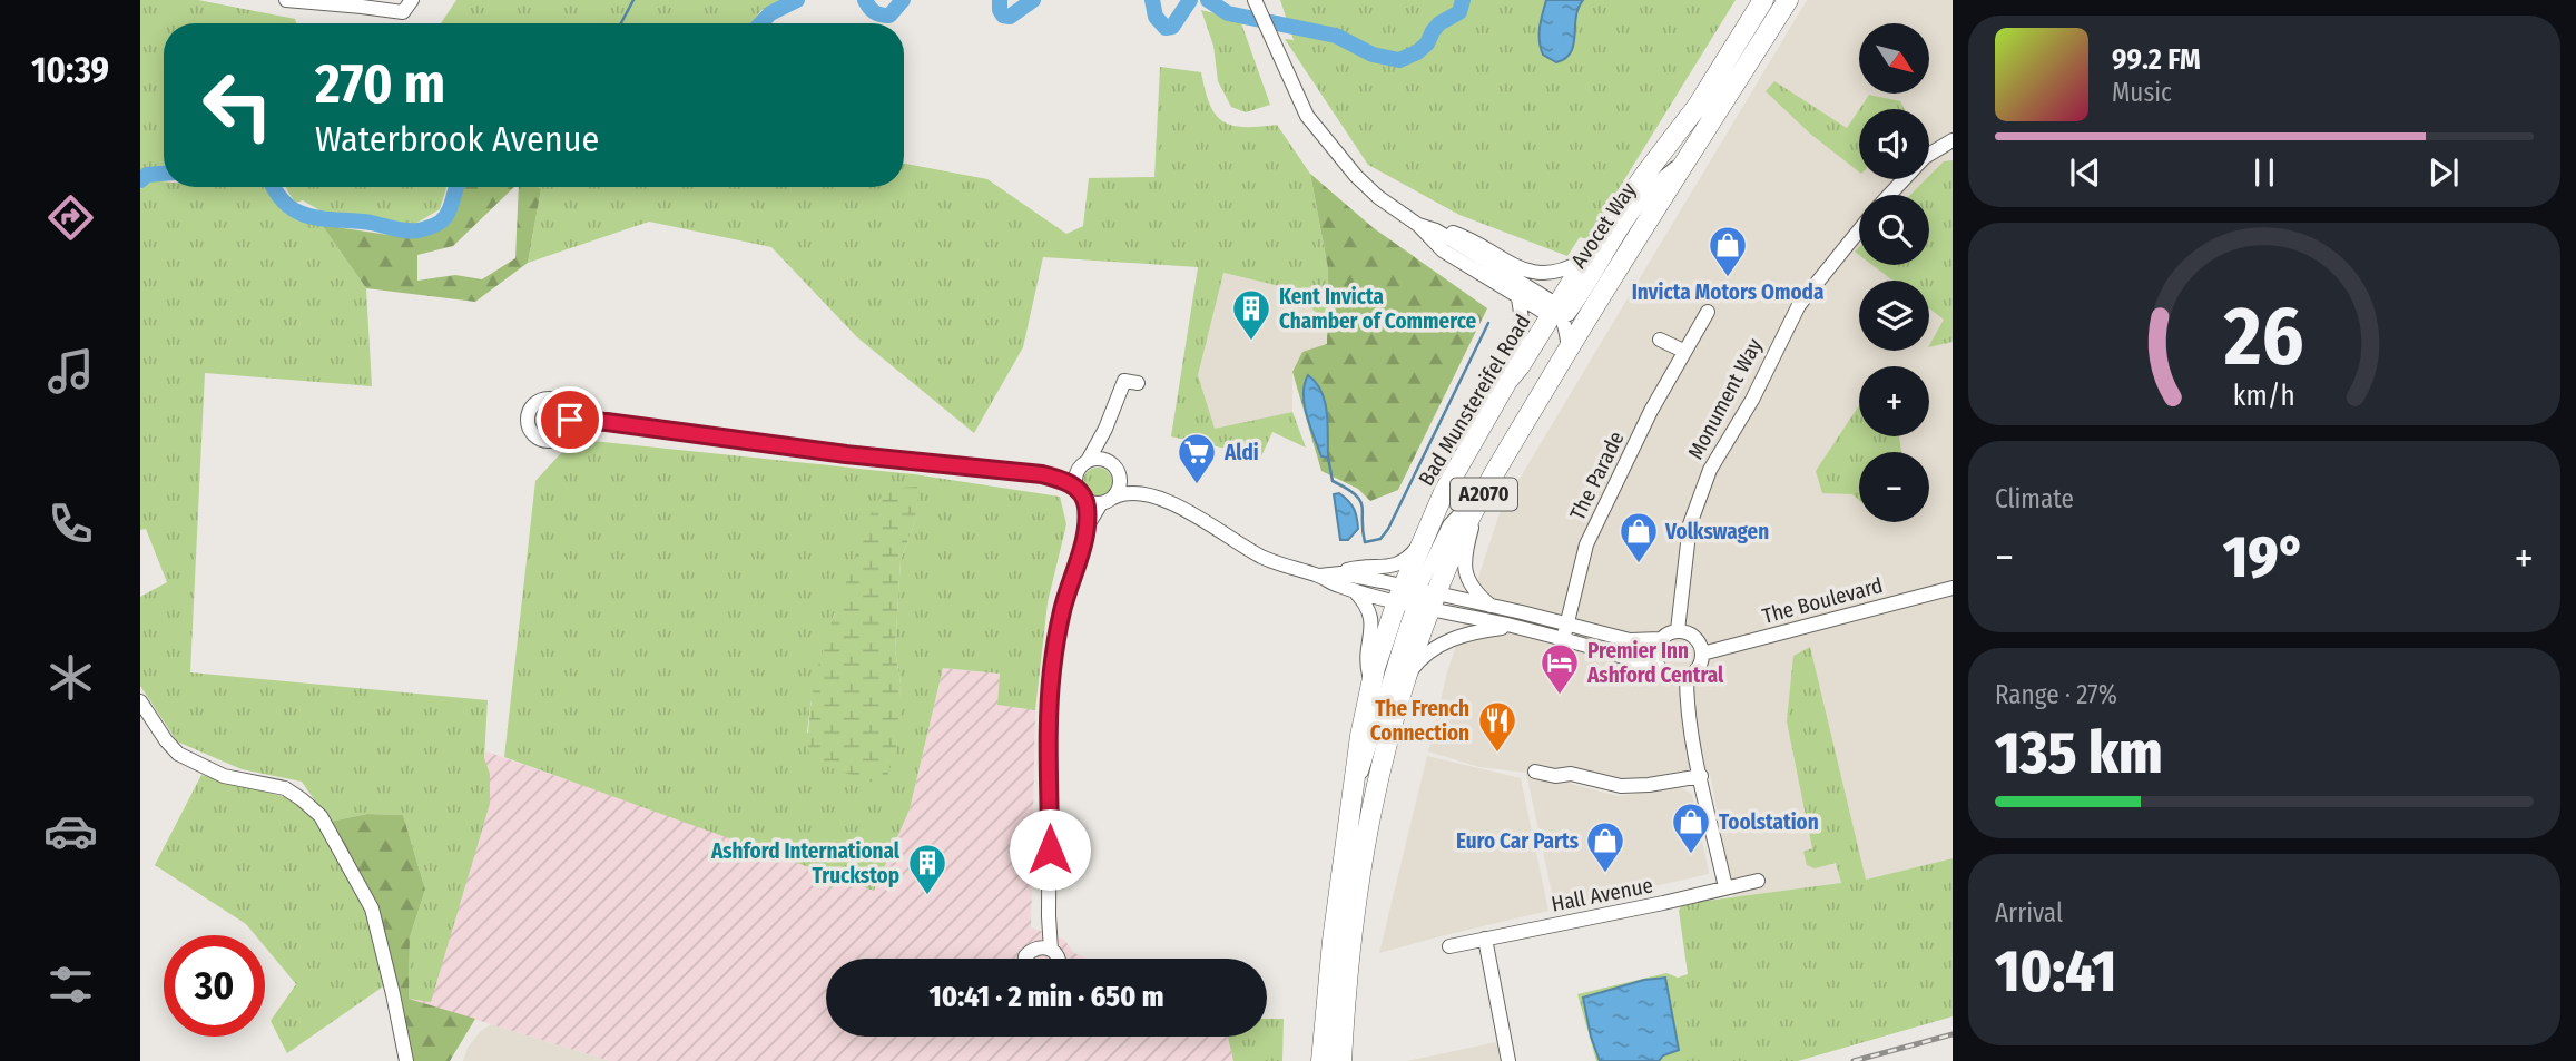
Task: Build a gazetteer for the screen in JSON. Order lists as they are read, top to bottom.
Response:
{
  "streets": {
    "highway": ["Bad Munstereifel Road", "A2070"],
    "street": [
      "Avocet Way",
      "Monument Way",
      "The Parade",
      "The Boulevard",
      "Hall Avenue"
    ]
  },
  "crossings": [
    ["Avocet Way", "Bad Munstereifel Road"],
    ["Monument Way", "The Boulevard"]
  ],
  "places": {
    "shop": [
      "Invicta Motors Omoda",
      "Volkswagen",
      "Toolstation",
      "Euro Car Parts"
    ],
    "building": ["Kent Invicta Chamber of Commerce", "Ashford International Truckstop"],
    "supermarket": ["Aldi"],
    "hotel": ["Premier Inn Ashford Central"],
    "restaurant": ["The French Connection"]
  },
  "north": "bottom right",
  "page": {
    "tabs": "10:39",
    "map_buttons": ["+", "−"],
    "turn": ["270 m", "Waterbrook Avenue"],
    "song": ["99.2 FM", "Music"],
    "tile": [
      "Climate",
      ["Range · 27%", "135 km"],
      ["Arrival", "10:41"]
    ],
    "heat": ["−", "19°", "+"],
    "limit": "30",
    "trip": "10:41 · 2 min · 650 m",
    "gauge": ["26", "km/h"]
  }
}
